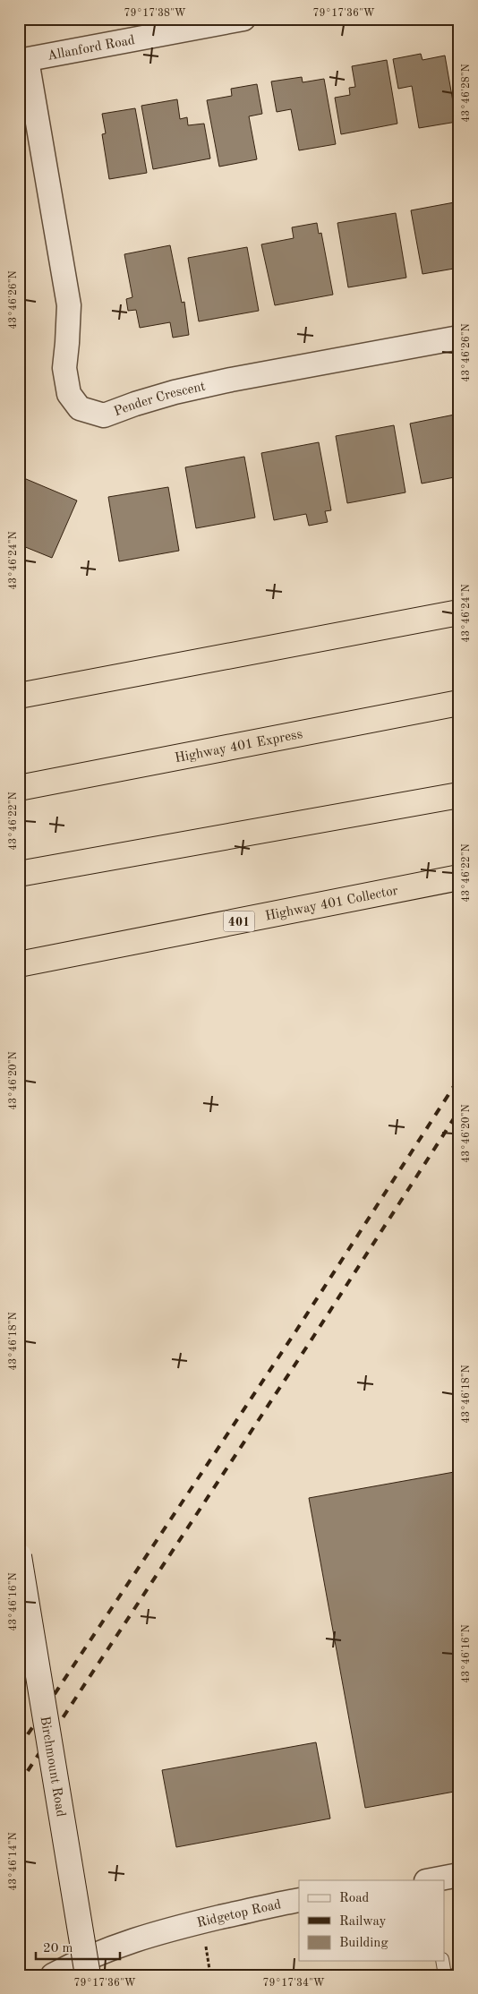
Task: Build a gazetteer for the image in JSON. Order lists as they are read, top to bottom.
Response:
{
  "streets": {
    "highway": ["Highway 401 Express", "Highway 401 Collector", "401"],
    "main road": ["Birchmount Road"],
    "street": ["Allanford Road", "Pender Crescent", "Ridgetop Road"]
  },
  "crossings": [
    ["Allanford Road", "Pender Crescent"]
  ],
  "legend": ["Road", "Railway", "Building"],
  "scale_bar": "20 m",
  "coordinates": [
    "79°17'38\"W",
    "79°17'36\"W",
    "43°46'28\"N",
    "43°46'26\"N",
    "43°46'24\"N",
    "43°46'22\"N",
    "43°46'20\"N",
    "43°46'18\"N",
    "43°46'16\"N",
    "43°46'14\"N",
    "79°17'34\"W"
  ]
}
